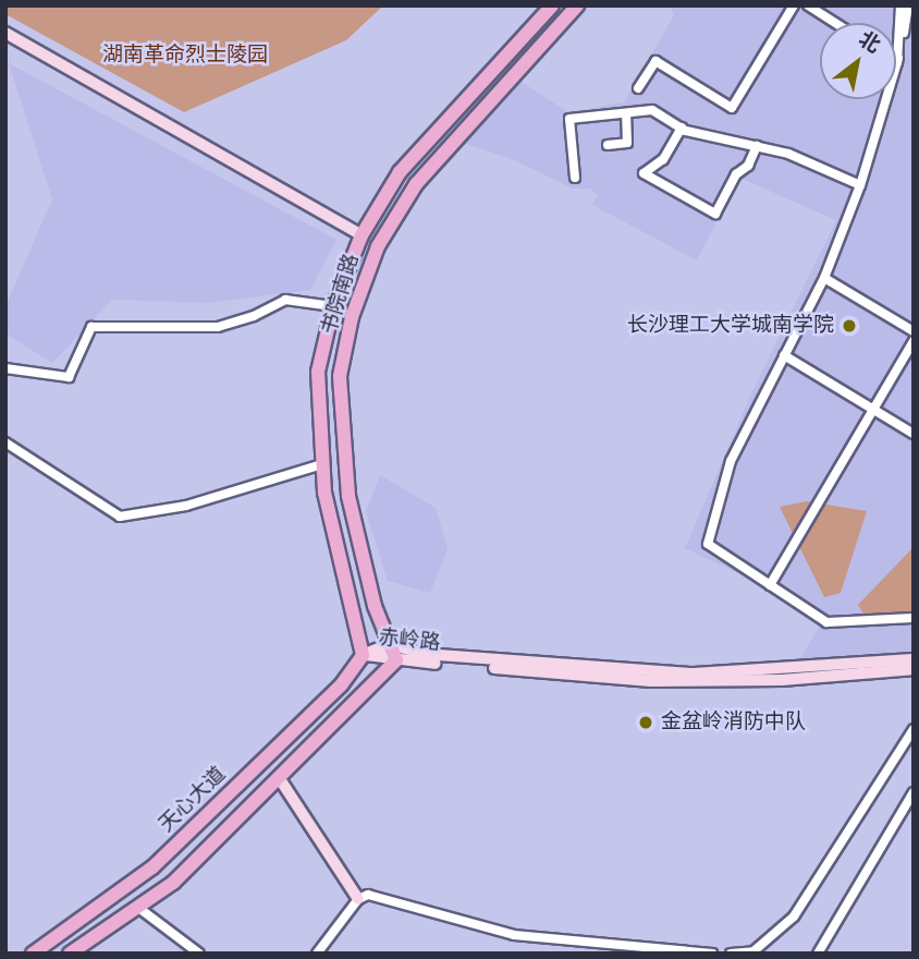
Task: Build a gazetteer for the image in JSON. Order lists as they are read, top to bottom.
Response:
{
  "streets": {
    "main road": ["书院南路", "赤岭路", "天心大道"]
  },
  "crossings": [
    ["书院南路", "赤岭路"],
    ["书院南路", "天心大道"],
    ["赤岭路", "天心大道"]
  ],
  "parks": ["湖南革命烈士陵园"],
  "places": ["长沙理工大学城南学院", "金盆岭消防中队"],
  "north": "top right"
}
